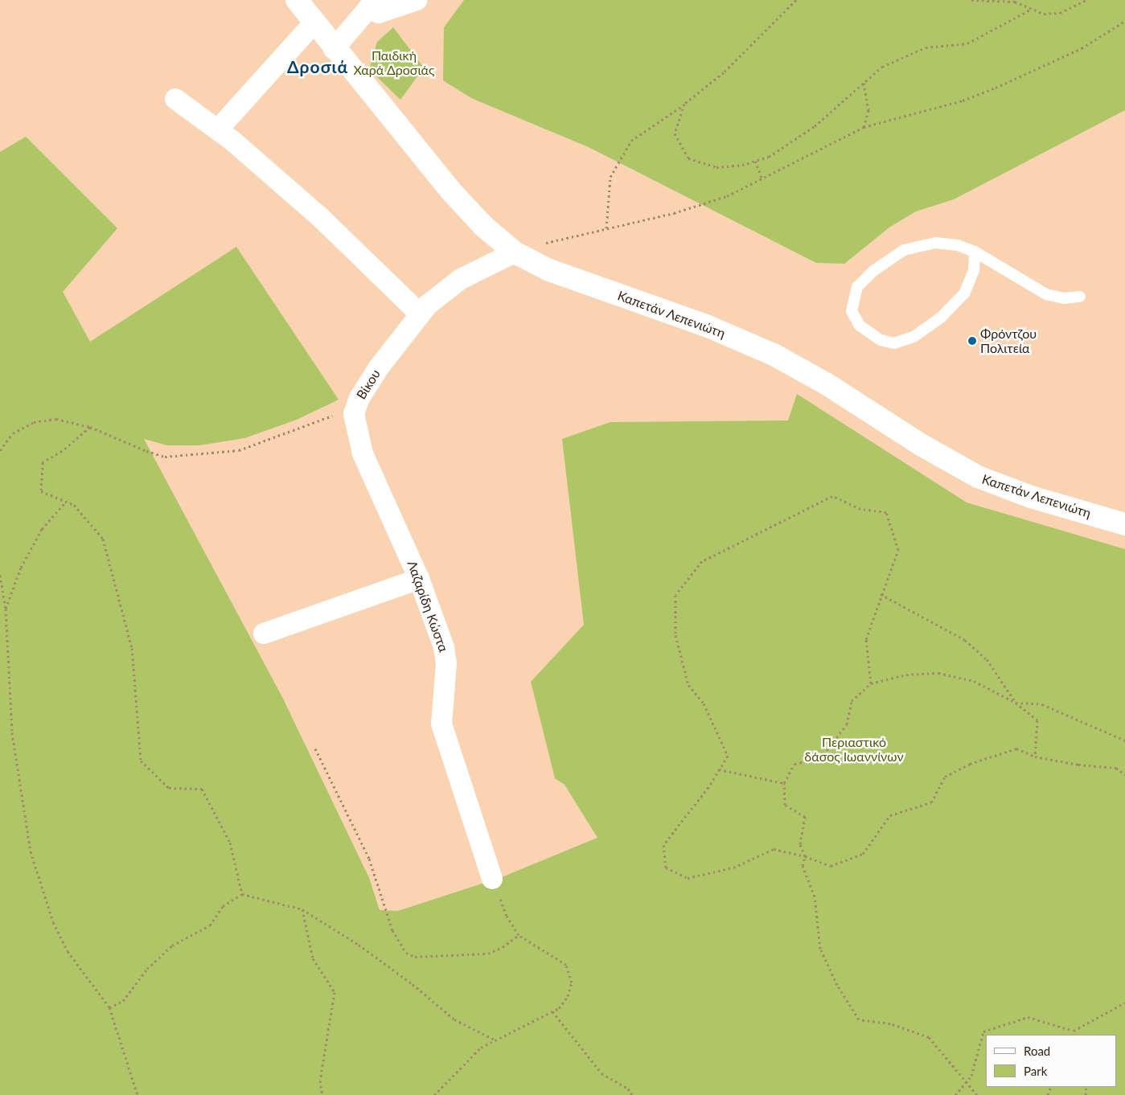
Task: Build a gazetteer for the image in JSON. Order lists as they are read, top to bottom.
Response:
{
  "streets": {
    "street": ["Καπετάν Λεπενιώτη", "Βίκου", "Λαζαρίδη Κώστα"]
  },
  "crossings": [
    ["Καπετάν Λεπενιώτη", "Βίκου"],
    ["Βίκου", "Λαζαρίδη Κώστα"]
  ],
  "districts": ["Δροσιά"],
  "parks": ["Παιδική Χαρά Δροσιάς", "Περιαστικό δάσος Ιωαννίνων"],
  "places": ["Φρόντζου Πολιτεία"],
  "legend": ["Road", "Park"]
}
